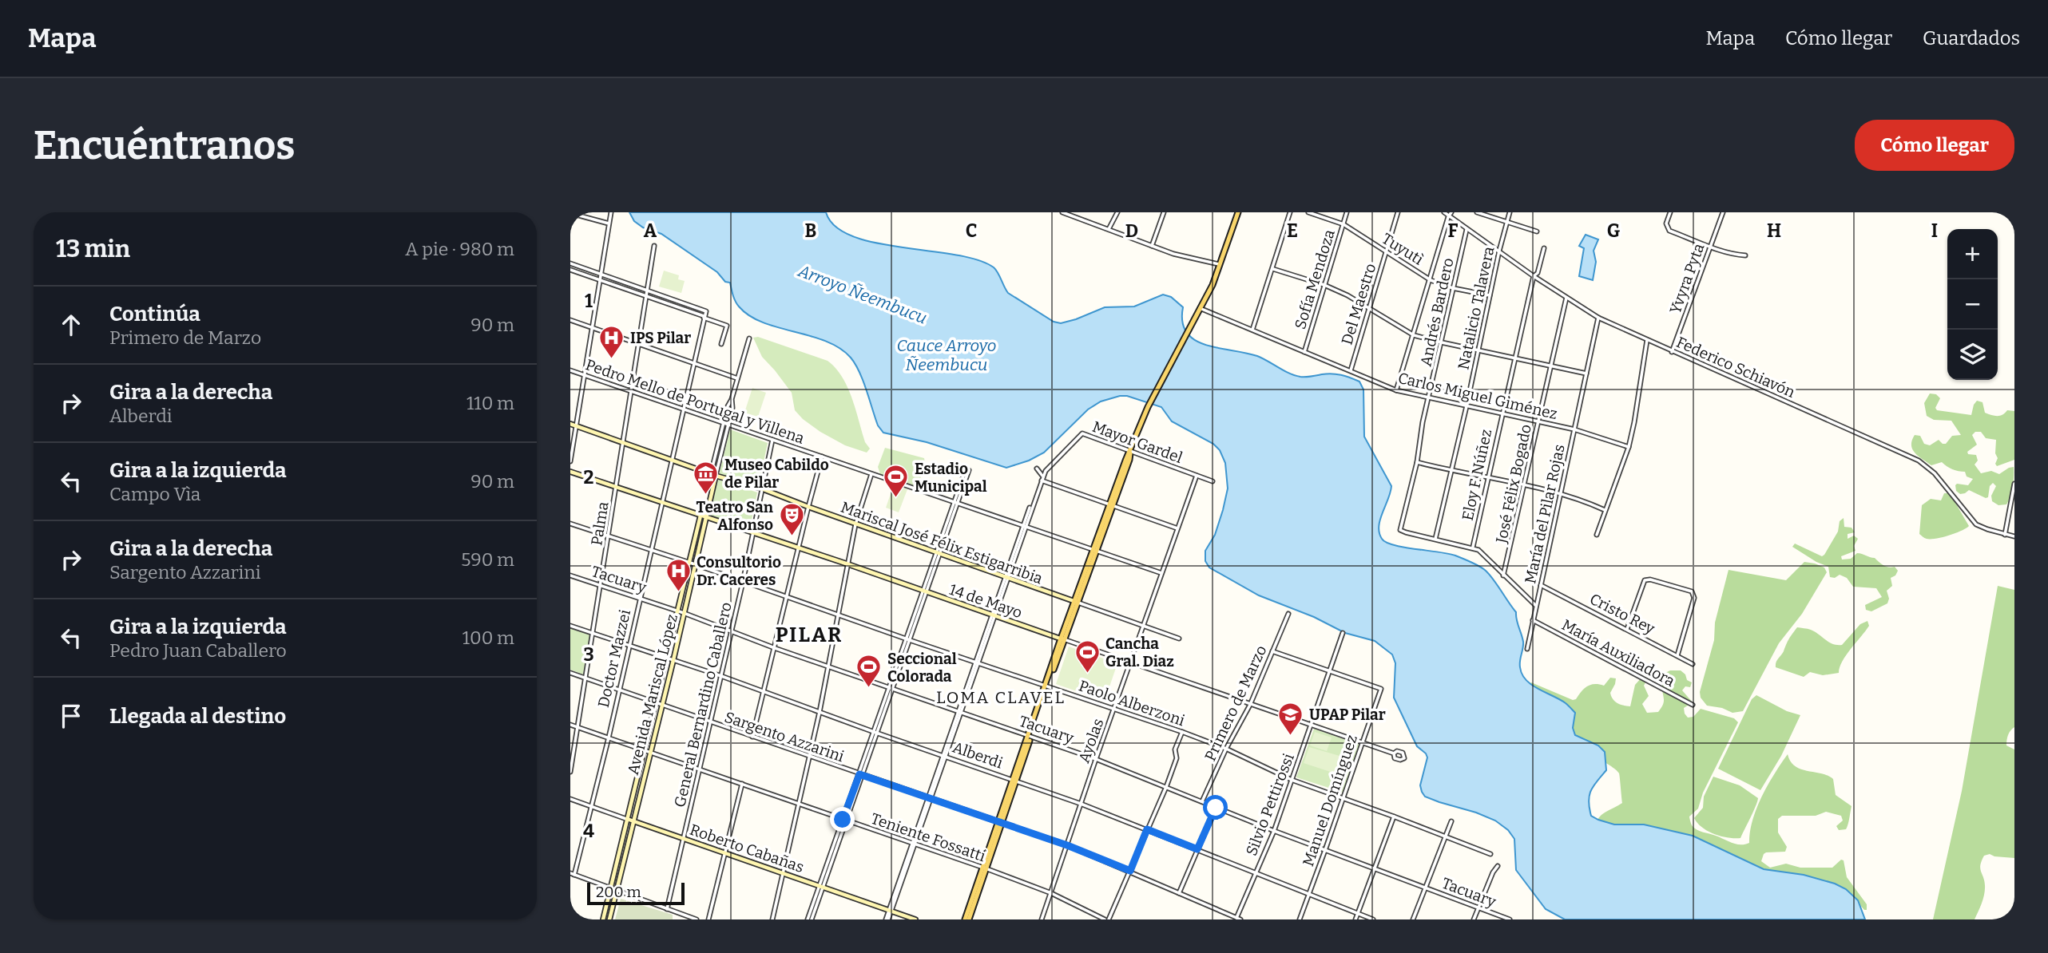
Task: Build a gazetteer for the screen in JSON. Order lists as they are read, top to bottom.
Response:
{
  "streets": {
    "main road": [
      "Mariscal José Félix Estigarribia",
      "14 de Mayo",
      "Avenida Mariscal López",
      "Roberto Cabañas"
    ],
    "street": [
      "Tuyutì",
      "Yvyra Pyta",
      "Sofía Mendoza",
      "Del Maestro",
      "Natalicio Talavera",
      "Andrés Bardero",
      "Federico Schiavón",
      "Carlos Miguel Giménez",
      "Pedro Mello de Portugal y Villena",
      "Mayor Gardel",
      "Eloy F. Núñez",
      "José Félix Bogado",
      "María del Pilar Rojas",
      "Palma",
      "Tacuary",
      "Cristo Rey",
      "María Auxiliadora",
      "Doctor Mazzei",
      "Paolo Alberzoni",
      "Primero de Marzo",
      "General Bernardino Caballero",
      "Sargento Azzarini",
      "Ayolas",
      "Alberdi",
      "Manuel Domínguez",
      "Silvio Pettirossi",
      "Teniente Fossatti"
    ]
  },
  "crossings": [
    ["Tuyutì", "Sofía Mendoza"],
    ["Tuyutì", "Del Maestro"],
    ["Tuyutì", "Natalicio Talavera"],
    ["Tuyutì", "Andrés Bardero"],
    ["Yvyra Pyta", "Federico Schiavón"],
    ["Sofía Mendoza", "Carlos Miguel Giménez"],
    ["Del Maestro", "Carlos Miguel Giménez"],
    ["Natalicio Talavera", "Andrés Bardero"],
    ["Natalicio Talavera", "Federico Schiavón"],
    ["Natalicio Talavera", "Carlos Miguel Giménez"],
    ["Andrés Bardero", "Federico Schiavón"],
    ["Andrés Bardero", "Carlos Miguel Giménez"],
    ["Federico Schiavón", "Eloy F. Núñez"],
    ["Federico Schiavón", "José Félix Bogado"],
    ["Federico Schiavón", "María del Pilar Rojas"],
    ["Carlos Miguel Giménez", "Eloy F. Núñez"],
    ["Carlos Miguel Giménez", "José Félix Bogado"],
    ["Carlos Miguel Giménez", "María del Pilar Rojas"],
    ["Pedro Mello de Portugal y Villena", "Mayor Gardel"],
    ["Pedro Mello de Portugal y Villena", "Palma"],
    ["Pedro Mello de Portugal y Villena", "Doctor Mazzei"],
    ["Pedro Mello de Portugal y Villena", "General Bernardino Caballero"],
    ["Pedro Mello de Portugal y Villena", "Ayolas"],
    ["Mayor Gardel", "Mariscal José Félix Estigarribia"],
    ["Mayor Gardel", "Tacuary"],
    ["Mayor Gardel", "14 de Mayo"],
    ["Mayor Gardel", "Paolo Alberzoni"],
    ["Mayor Gardel", "Sargento Azzarini"],
    ["Mayor Gardel", "Ayolas"],
    ["Mayor Gardel", "Alberdi"],
    ["Mayor Gardel", "Teniente Fossatti"],
    ["Mayor Gardel", "Roberto Cabañas"],
    ["María del Pilar Rojas", "Cristo Rey"],
    ["María del Pilar Rojas", "María Auxiliadora"],
    ["Palma", "Mariscal José Félix Estigarribia"],
    ["Palma", "Tacuary"],
    ["Palma", "14 de Mayo"],
    ["Palma", "Doctor Mazzei"],
    ["Palma", "Paolo Alberzoni"],
    ["Palma", "Sargento Azzarini"],
    ["Palma", "Alberdi"],
    ["Palma", "Teniente Fossatti"],
    ["Mariscal José Félix Estigarribia", "Doctor Mazzei"],
    ["Mariscal José Félix Estigarribia", "Avenida Mariscal López"],
    ["Mariscal José Félix Estigarribia", "General Bernardino Caballero"],
    ["Mariscal José Félix Estigarribia", "Ayolas"],
    ["Tacuary", "Doctor Mazzei"],
    ["Tacuary", "Avenida Mariscal López"],
    ["Tacuary", "Primero de Marzo"],
    ["Tacuary", "General Bernardino Caballero"],
    ["Tacuary", "Ayolas"],
    ["Tacuary", "Manuel Domínguez"],
    ["Tacuary", "Silvio Pettirossi"],
    ["14 de Mayo", "Doctor Mazzei"],
    ["14 de Mayo", "Avenida Mariscal López"],
    ["14 de Mayo", "Primero de Marzo"],
    ["14 de Mayo", "General Bernardino Caballero"],
    ["14 de Mayo", "Ayolas"],
    ["14 de Mayo", "Manuel Domínguez"],
    ["14 de Mayo", "Silvio Pettirossi"],
    ["Doctor Mazzei", "Paolo Alberzoni"],
    ["Doctor Mazzei", "Sargento Azzarini"],
    ["Doctor Mazzei", "Alberdi"],
    ["Doctor Mazzei", "Teniente Fossatti"],
    ["Doctor Mazzei", "Roberto Cabañas"],
    ["Avenida Mariscal López", "Paolo Alberzoni"],
    ["Avenida Mariscal López", "Sargento Azzarini"],
    ["Avenida Mariscal López", "Alberdi"],
    ["Avenida Mariscal López", "Teniente Fossatti"],
    ["Avenida Mariscal López", "Roberto Cabañas"],
    ["Paolo Alberzoni", "Primero de Marzo"],
    ["Paolo Alberzoni", "General Bernardino Caballero"],
    ["Paolo Alberzoni", "Ayolas"],
    ["Paolo Alberzoni", "Manuel Domínguez"],
    ["Paolo Alberzoni", "Silvio Pettirossi"],
    ["General Bernardino Caballero", "Sargento Azzarini"],
    ["General Bernardino Caballero", "Alberdi"],
    ["General Bernardino Caballero", "Teniente Fossatti"],
    ["General Bernardino Caballero", "Roberto Cabañas"],
    ["Sargento Azzarini", "Ayolas"],
    ["Sargento Azzarini", "Silvio Pettirossi"],
    ["Ayolas", "Alberdi"],
    ["Ayolas", "Teniente Fossatti"],
    ["Alberdi", "Manuel Domínguez"],
    ["Alberdi", "Silvio Pettirossi"],
    ["Manuel Domínguez", "Silvio Pettirossi"]
  ],
  "districts": ["PILAR", "LOMA CLAVEL"],
  "water": ["Arroyo Ñeembucu", "Cauce Arroyo Ñeembucu"],
  "places": {
    "hospital": ["IPS Pilar", "Consultorio Dr. Caceres"],
    "museum": ["Museo Cabildo de Pilar"],
    "sports": ["Estadio Municipal", "Cancha Gral. Diaz", "Seccional Colorada"],
    "theatre": ["Teatro San Alfonso"],
    "school or university": ["UPAP Pilar"]
  },
  "scale_bar": "200 m",
  "page": {
    "header": "Mapa",
    "nav": ["Mapa", "Cómo llegar", "Guardados"],
    "buttons": "Cómo llegar",
    "title": "Encuéntranos",
    "heading": ["13 min", "A pie · 980 m"],
    "map_buttons": ["+", "−"],
    "list": [
      ["Continúa", "Primero de Marzo", "90 m"],
      ["Gira a la derecha", "Alberdi", "110 m"],
      ["Gira a la izquierda", "Campo Vìa", "90 m"],
      ["Gira a la derecha", "Sargento Azzarini", "590 m"],
      ["Gira a la izquierda", "Pedro Juan Caballero", "100 m"],
      "Llegada al destino"
    ],
    "scale": "200 m"
  },
  "grid": {
    "columns": [
      "A",
      "B",
      "C",
      "D",
      "E",
      "F",
      "G",
      "H",
      "I"
    ],
    "rows": [
      "1",
      "2",
      "3",
      "4"
    ]
  }
}
